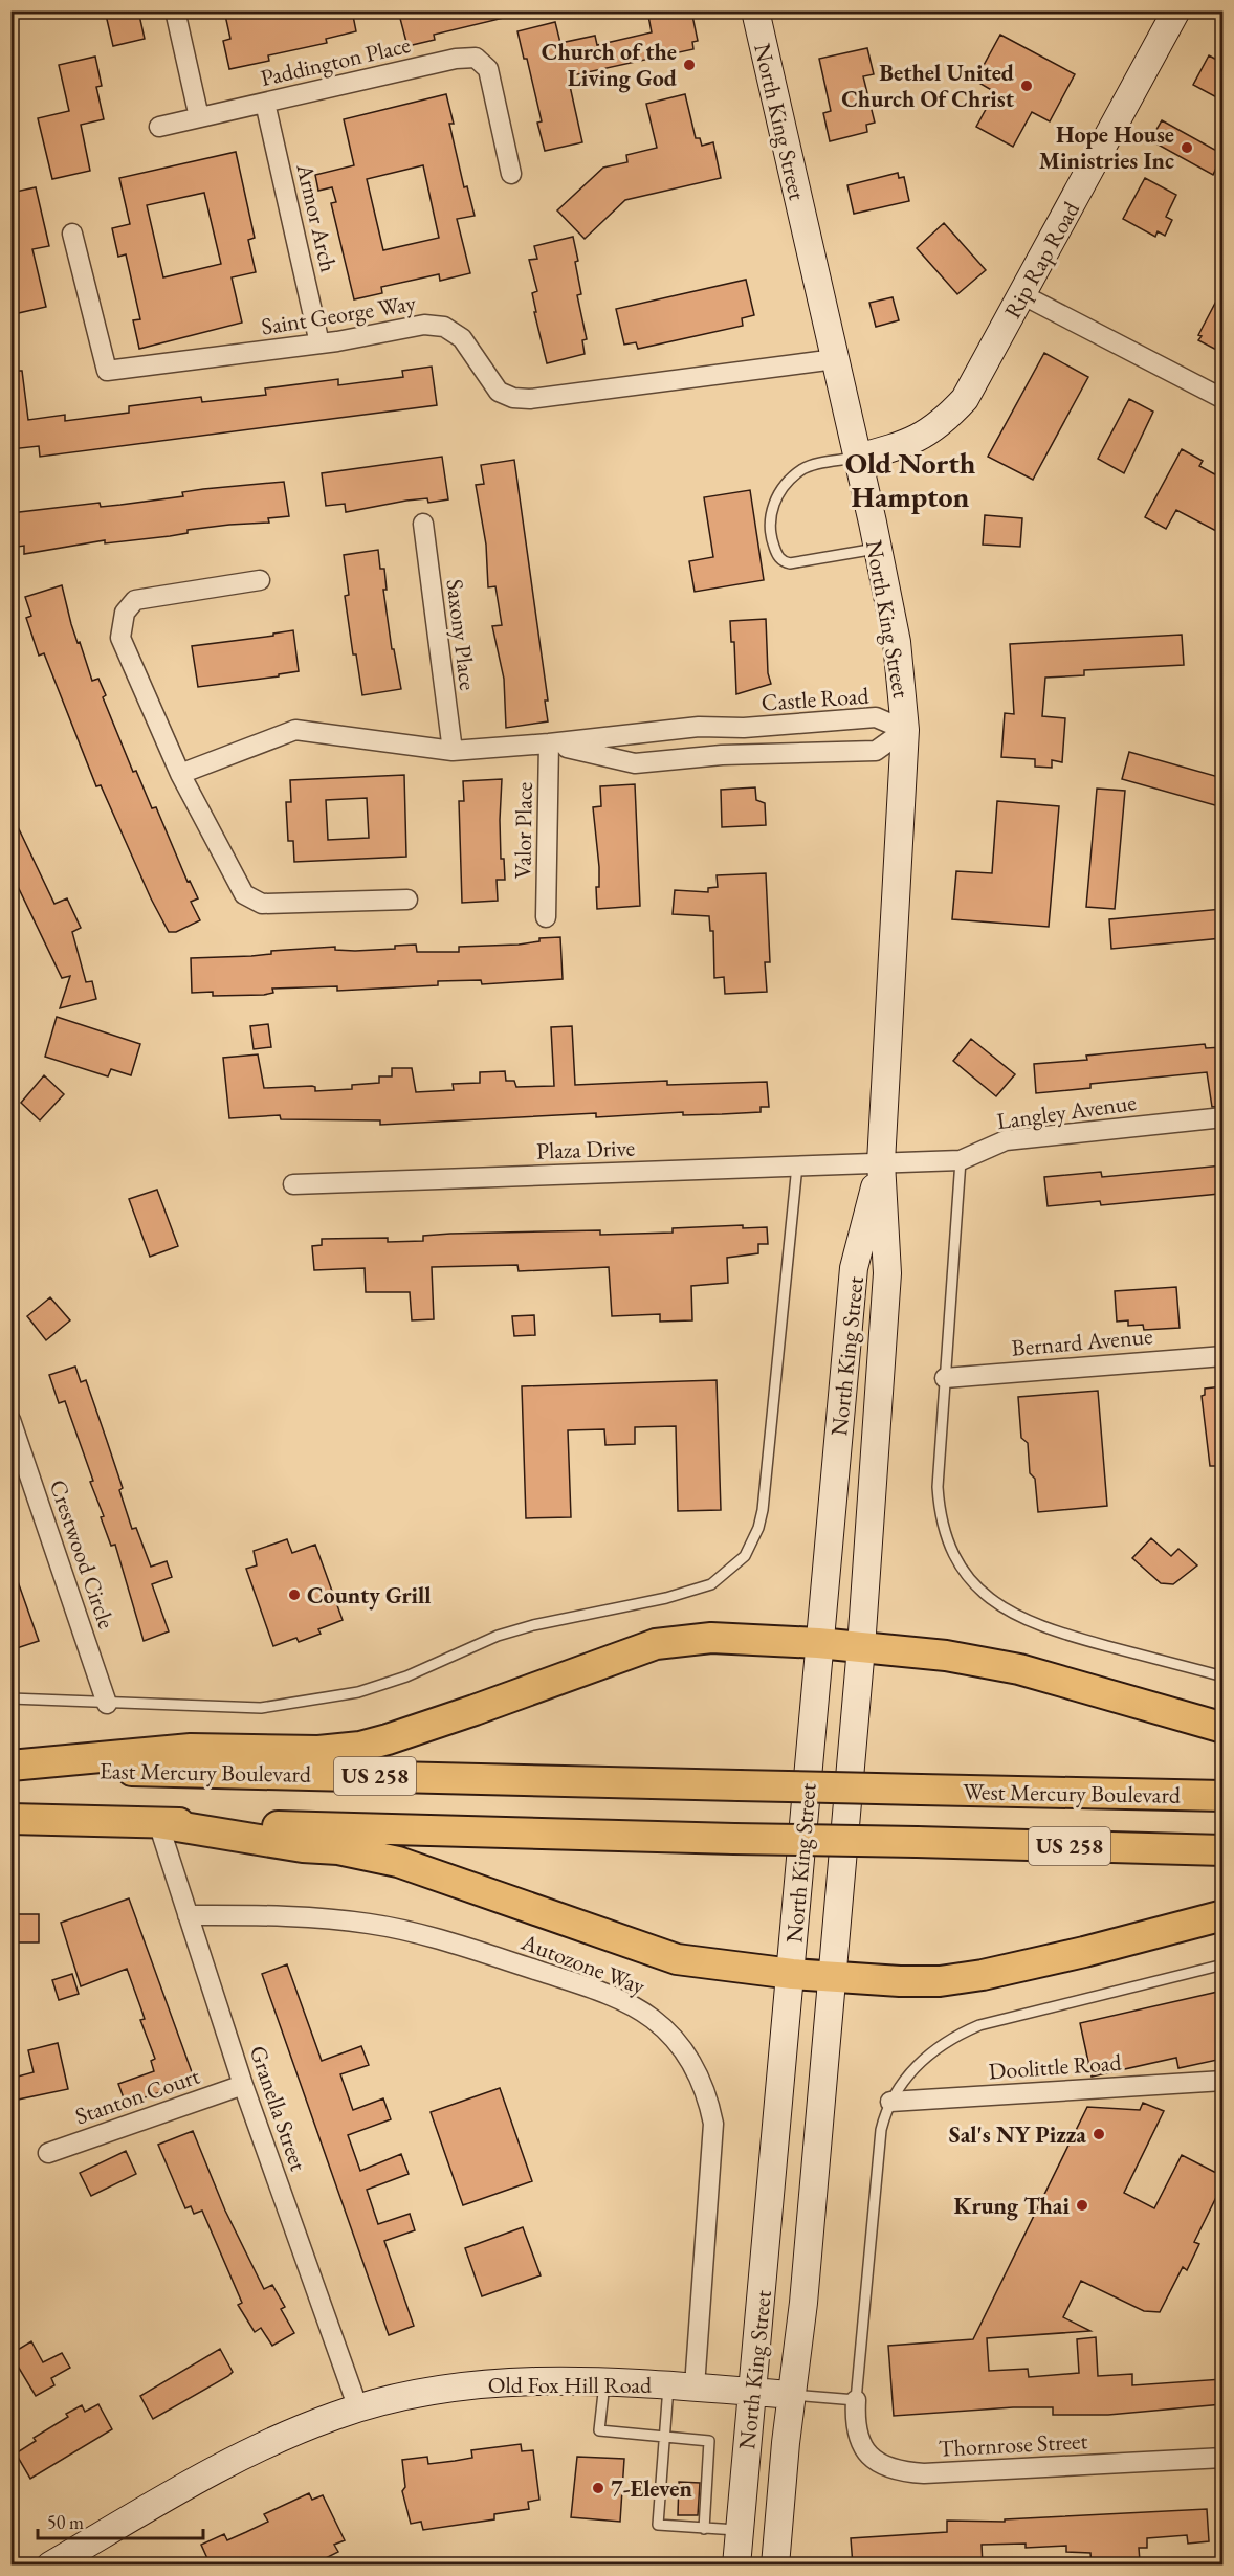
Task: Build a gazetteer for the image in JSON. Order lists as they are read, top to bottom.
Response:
{
  "streets": {
    "main road": [
      "North King Street",
      "Rip Rap Road",
      "East Mercury Boulevard",
      "US 258",
      "West Mercury Boulevard",
      "Old Fox Hill Road"
    ],
    "street": [
      "Paddington Place",
      "Armor Arch",
      "Saint George Way",
      "Saxony Place",
      "Castle Road",
      "Valor Place",
      "Langley Avenue",
      "Plaza Drive",
      "Bernard Avenue",
      "Crestwood Circle",
      "Autozone Way",
      "Doolittle Road",
      "Stanton Court",
      "Granella Street",
      "Thornrose Street"
    ]
  },
  "crossings": [
    ["Paddington Place", "Armor Arch"],
    ["North King Street", "Rip Rap Road"],
    ["North King Street", "Saint George Way"],
    ["North King Street", "Castle Road"],
    ["North King Street", "Langley Avenue"],
    ["North King Street", "Plaza Drive"],
    ["North King Street", "Old Fox Hill Road"],
    ["North King Street", "Thornrose Street"],
    ["Armor Arch", "Saint George Way"],
    ["Saxony Place", "Castle Road"],
    ["Castle Road", "Valor Place"],
    ["Langley Avenue", "Plaza Drive"],
    ["East Mercury Boulevard", "West Mercury Boulevard"],
    ["US 258", "Granella Street"],
    ["Autozone Way", "Granella Street"],
    ["Autozone Way", "Old Fox Hill Road"],
    ["Stanton Court", "Granella Street"],
    ["Granella Street", "Old Fox Hill Road"]
  ],
  "districts": ["Old North Hampton"],
  "places": [
    "Church of the Living God",
    "Bethel United Church Of Christ",
    "Hope House Ministries Inc",
    "County Grill",
    "Sal's NY Pizza",
    "Krung Thai",
    "7-Eleven"
  ],
  "scale_bar": "50 m"
}
